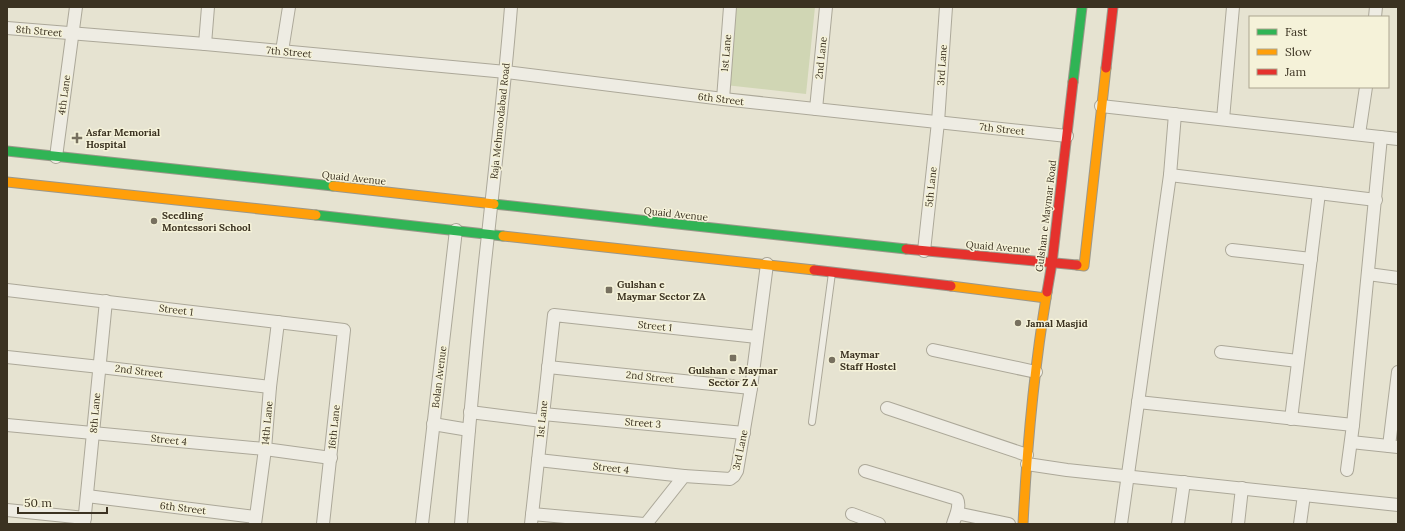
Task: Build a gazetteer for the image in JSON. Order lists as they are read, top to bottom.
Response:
{
  "streets": {
    "main road": ["Quaid Avenue", "Gulshan e Maymar Road"],
    "street": [
      "8th Street",
      "7th Street",
      "1st Lane",
      "2nd Lane",
      "3rd Lane",
      "4th Lane",
      "6th Street",
      "Raja Mehmoodabad Road",
      "5th Lane",
      "Street 1",
      "2nd Street",
      "Bolan Avenue",
      "8th Lane",
      "14th Lane",
      "Street 3",
      "16th Lane",
      "Street 4"
    ]
  },
  "crossings": [
    ["8th Street", "7th Street"],
    ["8th Street", "4th Lane"],
    ["7th Street", "3rd Lane"],
    ["7th Street", "4th Lane"],
    ["7th Street", "6th Street"],
    ["7th Street", "Raja Mehmoodabad Road"],
    ["7th Street", "5th Lane"],
    ["7th Street", "Gulshan e Maymar Road"],
    ["1st Lane", "6th Street"],
    ["1st Lane", "Street 1"],
    ["1st Lane", "2nd Street"],
    ["1st Lane", "Street 3"],
    ["1st Lane", "Street 4"],
    ["2nd Lane", "6th Street"],
    ["3rd Lane", "6th Street"],
    ["3rd Lane", "5th Lane"],
    ["3rd Lane", "Street 1"],
    ["3rd Lane", "2nd Street"],
    ["3rd Lane", "Street 3"],
    ["3rd Lane", "Street 4"],
    ["4th Lane", "Quaid Avenue"],
    ["6th Street", "Raja Mehmoodabad Road"],
    ["6th Street", "5th Lane"],
    ["6th Street", "8th Lane"],
    ["6th Street", "14th Lane"],
    ["Raja Mehmoodabad Road", "Quaid Avenue"],
    ["Quaid Avenue", "5th Lane"],
    ["Quaid Avenue", "Gulshan e Maymar Road"],
    ["Street 1", "8th Lane"],
    ["Street 1", "14th Lane"],
    ["Street 1", "16th Lane"],
    ["2nd Street", "8th Lane"],
    ["2nd Street", "14th Lane"],
    ["8th Lane", "Street 4"],
    ["14th Lane", "Street 4"],
    ["16th Lane", "Street 4"]
  ],
  "places": {
    "health": ["Asfar Memorial Hospital"],
    "other": ["Seedling Montessori School", "Jamal Masjid", "Maymar Staff Hostel"],
    "transit": ["Gulshan e Maymar Sector ZA", "Gulshan e Maymar Sector Z A"]
  },
  "legend": ["Fast", "Slow", "Jam"],
  "scale_bar": "50 m"
}
